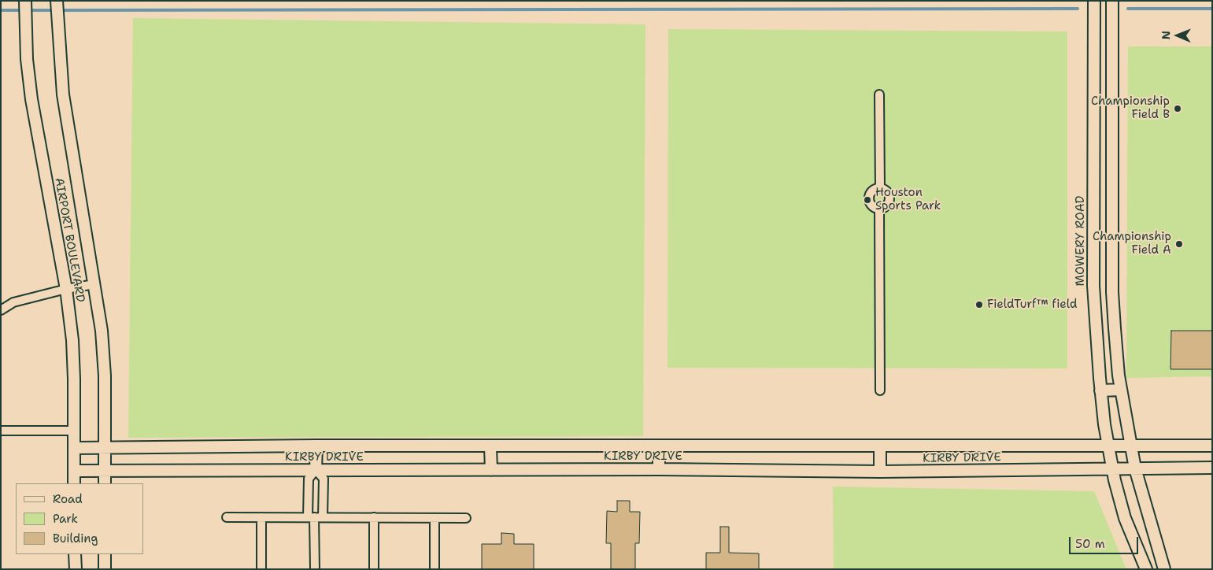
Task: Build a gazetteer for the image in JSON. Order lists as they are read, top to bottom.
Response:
{
  "streets": {
    "street": ["AIRPORT BOULEVARD", "MOWERY ROAD", "KIRBY DRIVE"]
  },
  "crossings": [
    ["AIRPORT BOULEVARD", "KIRBY DRIVE"],
    ["MOWERY ROAD", "KIRBY DRIVE"]
  ],
  "places": [
    "Championship Field B",
    "Houston Sports Park",
    "Championship Field A",
    "FieldTurf™ field"
  ],
  "legend": ["Road", "Park", "Building"],
  "scale_bar": "50 m",
  "north": "left"
}
